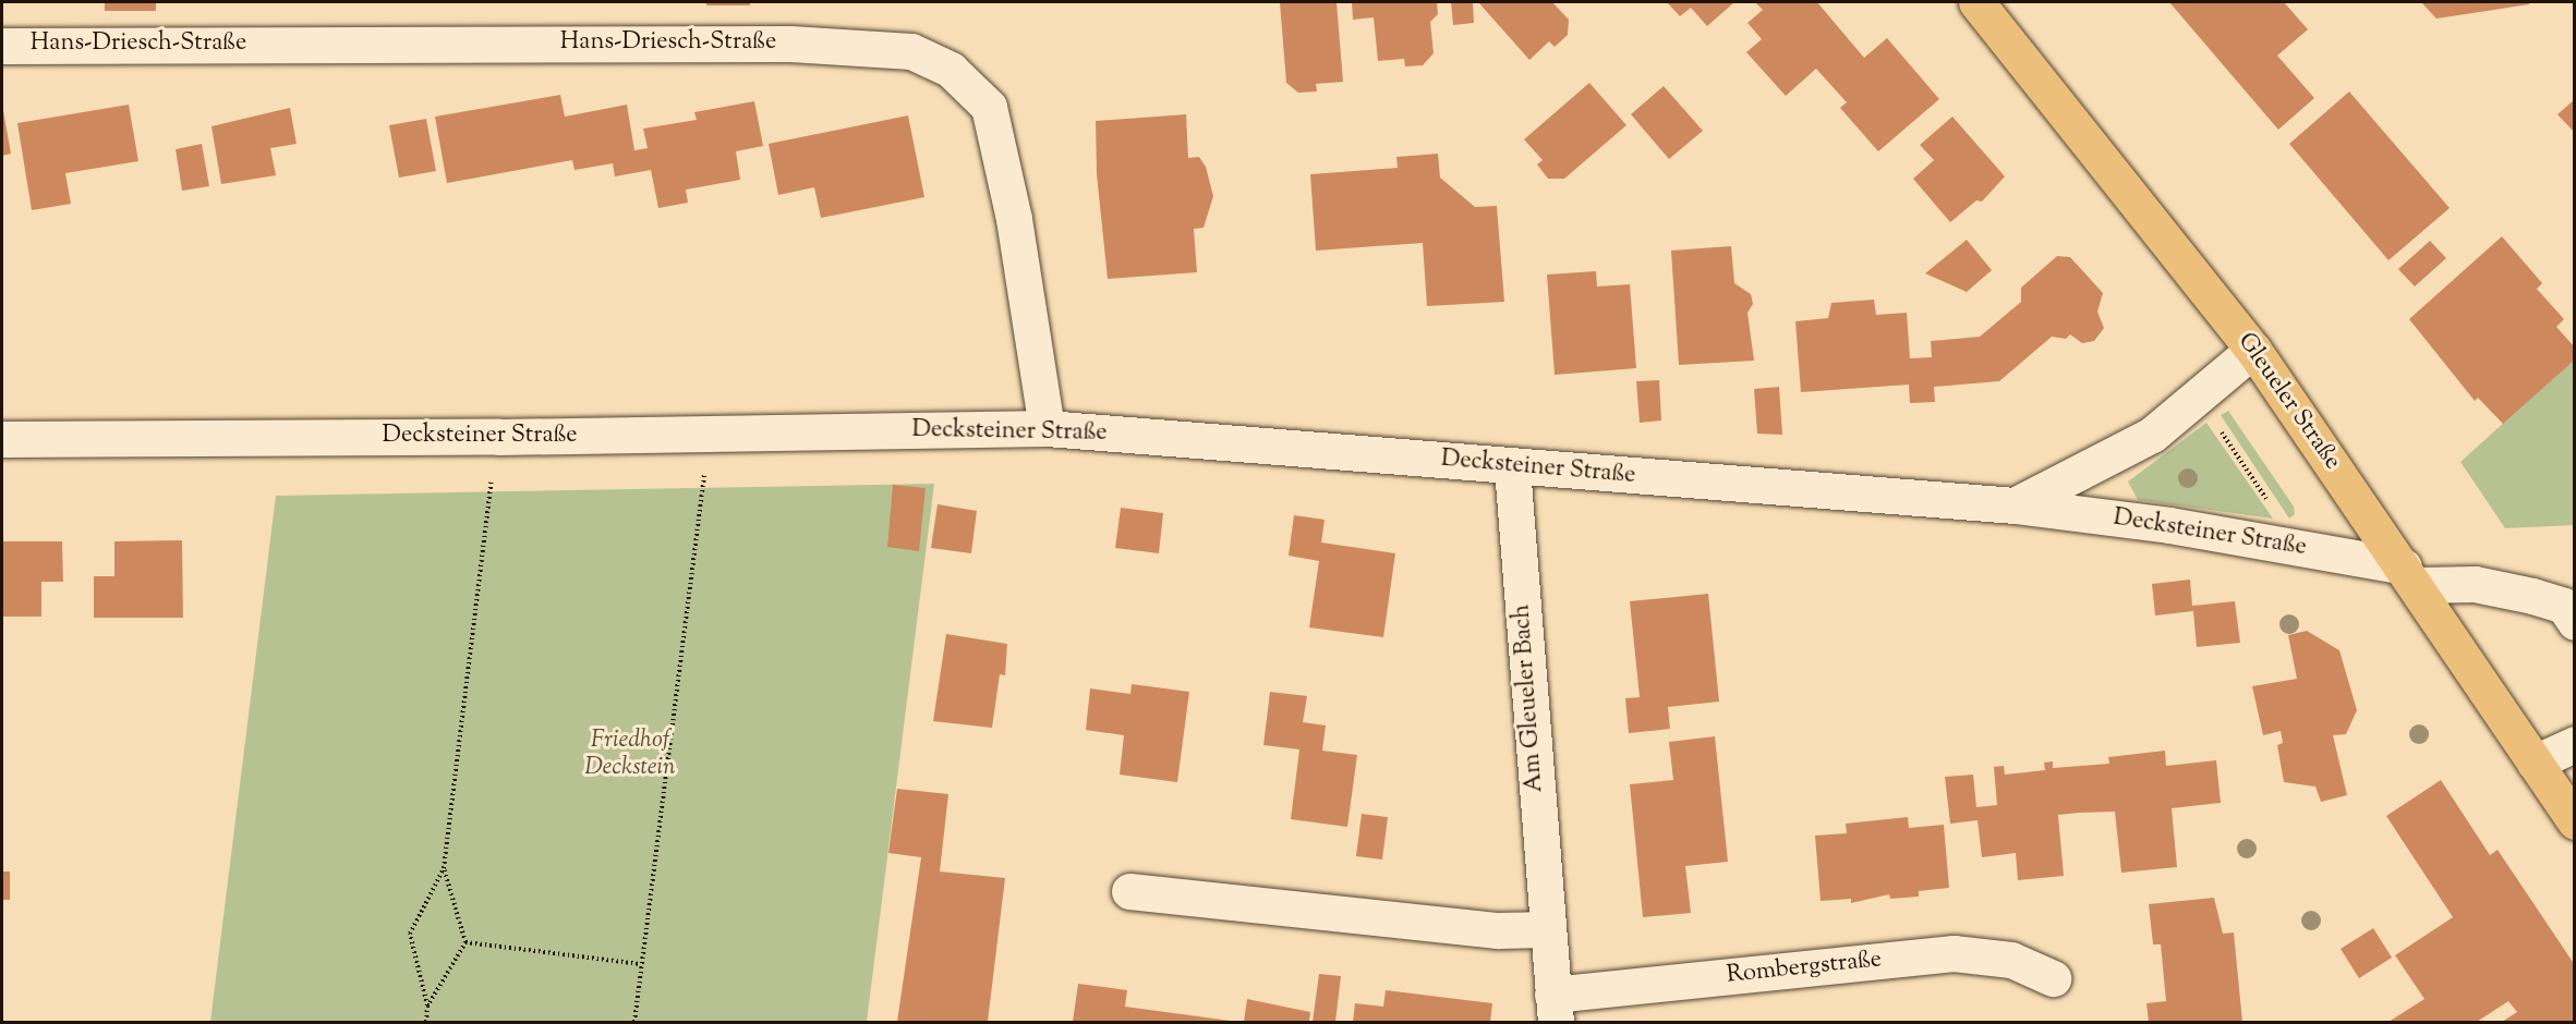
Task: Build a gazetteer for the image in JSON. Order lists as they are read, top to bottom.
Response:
{
  "streets": {
    "main road": ["Gleueler Straße"],
    "street": [
      "Hans-Driesch-Straße",
      "Decksteiner Straße",
      "Am Gleueler Bach",
      "Rombergstraße"
    ]
  },
  "crossings": [
    ["Hans-Driesch-Straße", "Decksteiner Straße"],
    ["Gleueler Straße", "Decksteiner Straße"],
    ["Decksteiner Straße", "Am Gleueler Bach"],
    ["Am Gleueler Bach", "Rombergstraße"]
  ],
  "parks": ["Friedhof Deckstein"]
}
